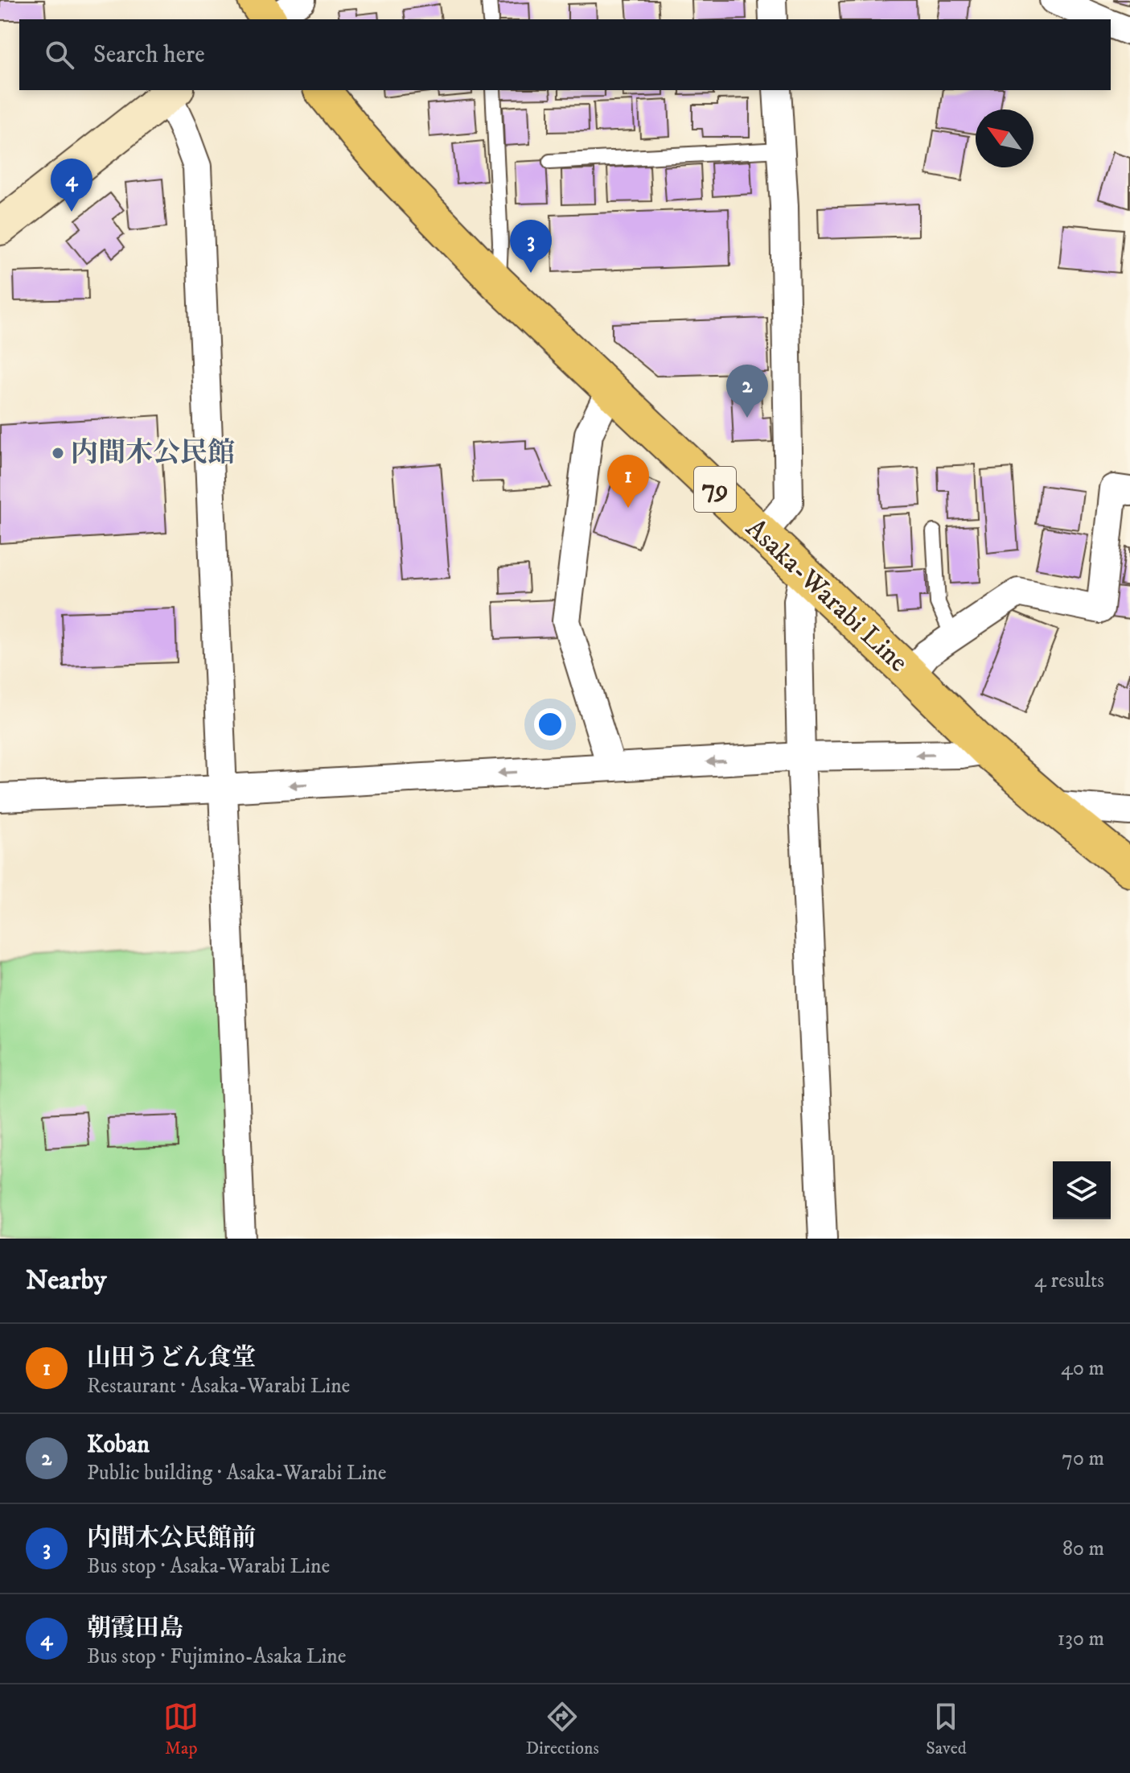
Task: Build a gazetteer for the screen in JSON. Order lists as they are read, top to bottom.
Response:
{
  "streets": {
    "main road": ["79", "Asaka-Warabi Line"]
  },
  "places": ["内間木公民館"],
  "north": "top left",
  "page": {
    "search": "Search here",
    "pins": [
      "4",
      "3",
      "2",
      "1"
    ],
    "heading": ["Nearby", "4 results"],
    "list": [
      {
        "mark": "1",
        "name": "山田うどん食堂",
        "note": "Restaurant · Asaka-Warabi Line",
        "value": "40 m"
      },
      {
        "mark": "2",
        "name": "Koban",
        "note": "Public building · Asaka-Warabi Line",
        "value": "70 m"
      },
      {
        "mark": "3",
        "name": "内間木公民館前",
        "note": "Bus stop · Asaka-Warabi Line",
        "value": "80 m"
      },
      {
        "mark": "4",
        "name": "朝霞田島",
        "note": "Bus stop · Fujimino-Asaka Line",
        "value": "130 m"
      }
    ],
    "nav": ["Map", "Directions", "Saved"]
  }
}
